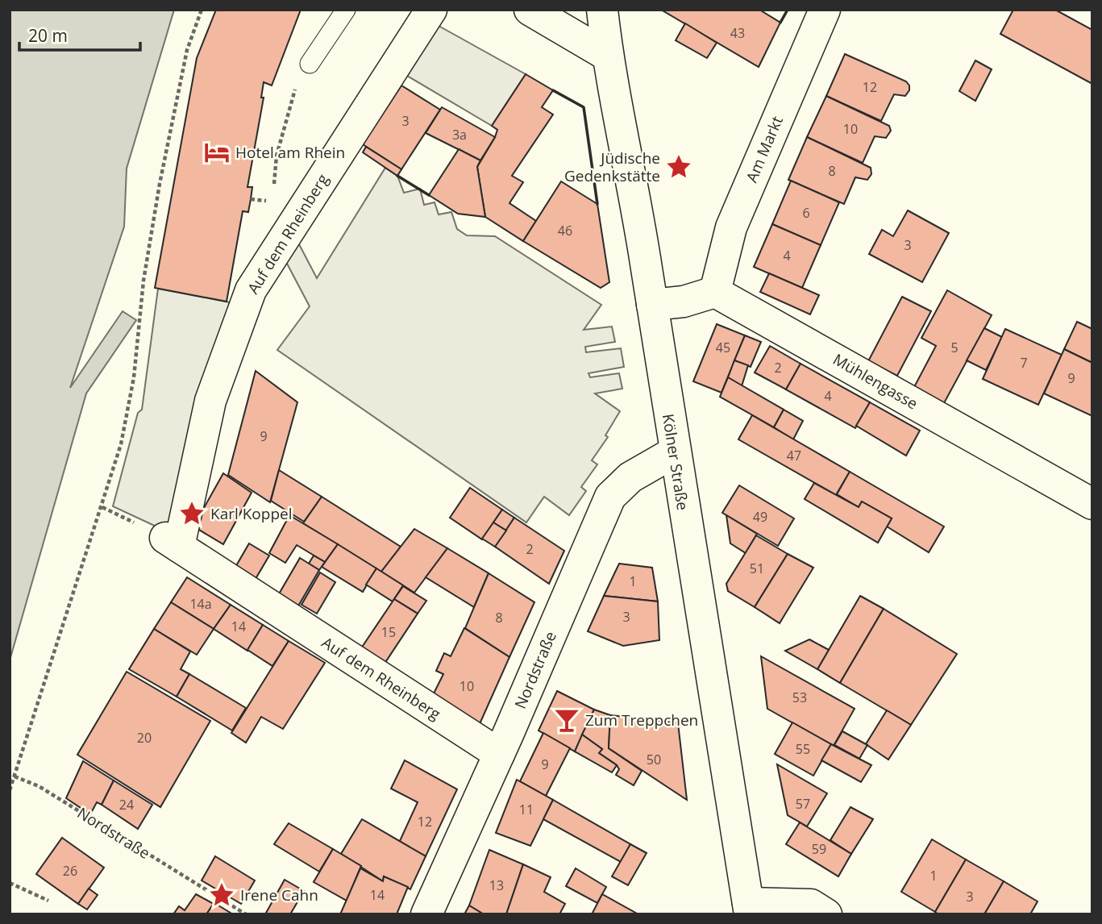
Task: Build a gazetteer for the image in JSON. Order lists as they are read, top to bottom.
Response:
{
  "streets": {
    "street": [
      "Am Markt",
      "Auf dem Rheinberg",
      "Mühlengasse",
      "Kölner Straße",
      "Nordstraße"
    ]
  },
  "crossings": [
    ["Am Markt", "Mühlengasse"],
    ["Auf dem Rheinberg", "Nordstraße"],
    ["Kölner Straße", "Nordstraße"]
  ],
  "places": {
    "hotel": ["Hotel am Rhein"],
    "place": ["Jüdische Gedenkstätte", "Karl Koppel", "Irene Cahn"],
    "bar": ["Zum Treppchen"]
  },
  "house_numbers": [
    "43",
    "12",
    "3",
    "10",
    "3a",
    "8",
    "6",
    "46",
    "3",
    "4",
    "45",
    "5",
    "7",
    "2",
    "9",
    "4",
    "9",
    "47",
    "49",
    "2",
    "51",
    "1",
    "14a",
    "3",
    "8",
    "14",
    "15",
    "10",
    "53",
    "20",
    "55",
    "50",
    "9",
    "57",
    "24",
    "11",
    "12",
    "59",
    "26",
    "1",
    "13",
    "14",
    "3"
  ],
  "scale_bar": "20 m"
}
